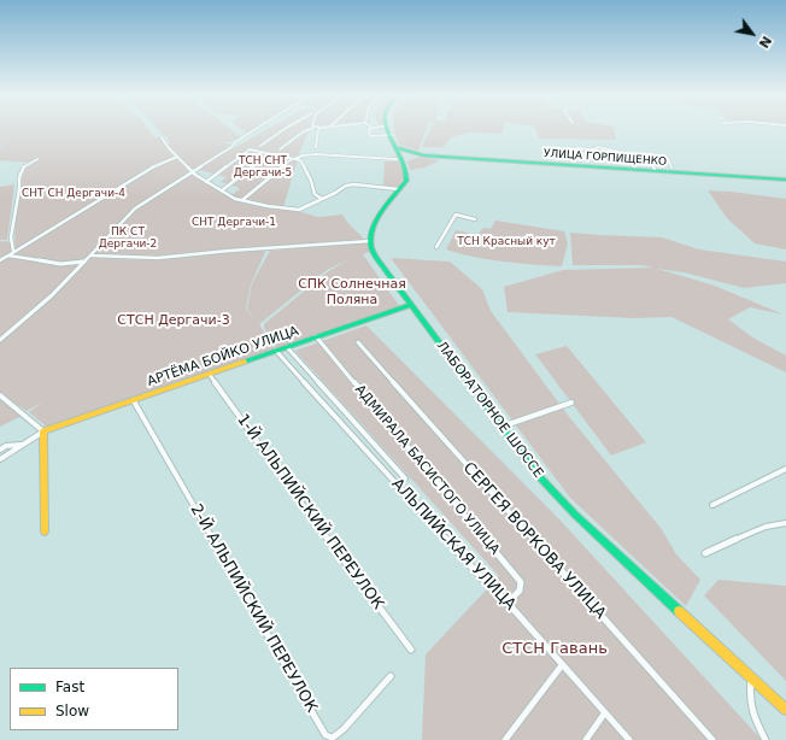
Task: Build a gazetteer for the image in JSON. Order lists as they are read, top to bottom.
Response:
{
  "streets": {
    "main road": ["УЛИЦА ГОРПИЩЕНКО", "АРТЁМА БОЙКО УЛИЦА", "ЛАБОРАТОРНОЕ ШОССЕ"],
    "street": [
      "АДМИРАЛА БАСИСТОГО УЛИЦА",
      "1-Й АЛЬПИЙСКИЙ ПЕРЕУЛОК",
      "СЕРГЕЯ ВОРКОВА УЛИЦА",
      "АЛЬПИЙСКАЯ УЛИЦА",
      "2-Й АЛЬПИЙСКИЙ ПЕРЕУЛОК"
    ]
  },
  "crossings": [
    ["АРТЁМА БОЙКО УЛИЦА", "ЛАБОРАТОРНОЕ ШОССЕ"],
    ["АРТЁМА БОЙКО УЛИЦА", "АДМИРАЛА БАСИСТОГО УЛИЦА"],
    ["АРТЁМА БОЙКО УЛИЦА", "1-Й АЛЬПИЙСКИЙ ПЕРЕУЛОК"],
    ["АРТЁМА БОЙКО УЛИЦА", "АЛЬПИЙСКАЯ УЛИЦА"],
    ["АРТЁМА БОЙКО УЛИЦА", "2-Й АЛЬПИЙСКИЙ ПЕРЕУЛОК"],
    ["АДМИРАЛА БАСИСТОГО УЛИЦА", "АЛЬПИЙСКАЯ УЛИЦА"]
  ],
  "parks": [
    "ТСН СНТ Дергачи-5",
    "СНТ СН Дергачи-4",
    "СНТ Дергачи-1",
    "ПК СТ Дергачи-2",
    "ТСН Красный кут",
    "СПК Солнечная Поляна",
    "СТСН Дергачи-3",
    "СТСН Гавань"
  ],
  "legend": ["Fast", "Slow"],
  "north": "bottom right"
}
